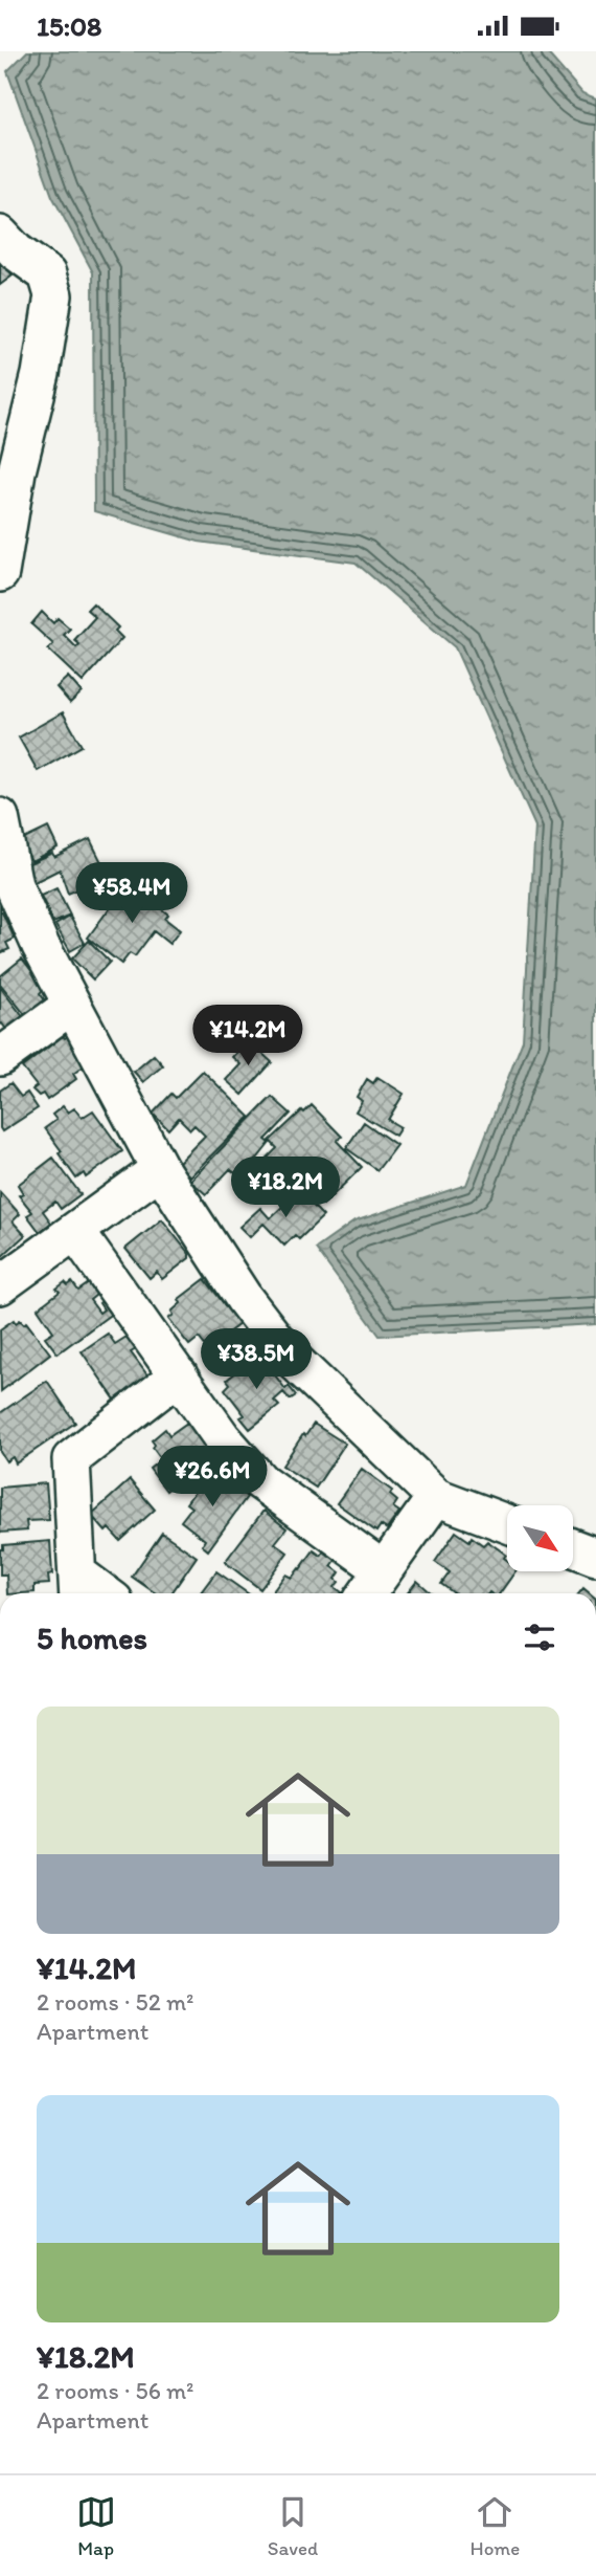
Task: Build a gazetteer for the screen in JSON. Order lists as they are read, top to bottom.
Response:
{
  "north": "bottom right",
  "page": {
    "status": "15:08",
    "price": [
      "¥58.4M",
      "¥14.2M",
      "¥18.2M",
      "¥38.5M",
      "¥26.6M"
    ],
    "heading": "5 homes",
    "list": [
      {
        "name": "¥14.2M",
        "note": "2 rooms · 52 m² · Apartment"
      },
      {
        "name": "¥18.2M",
        "note": "2 rooms · 56 m² · Apartment"
      }
    ],
    "tabs": ["Map", "Saved", "Home"]
  }
}
